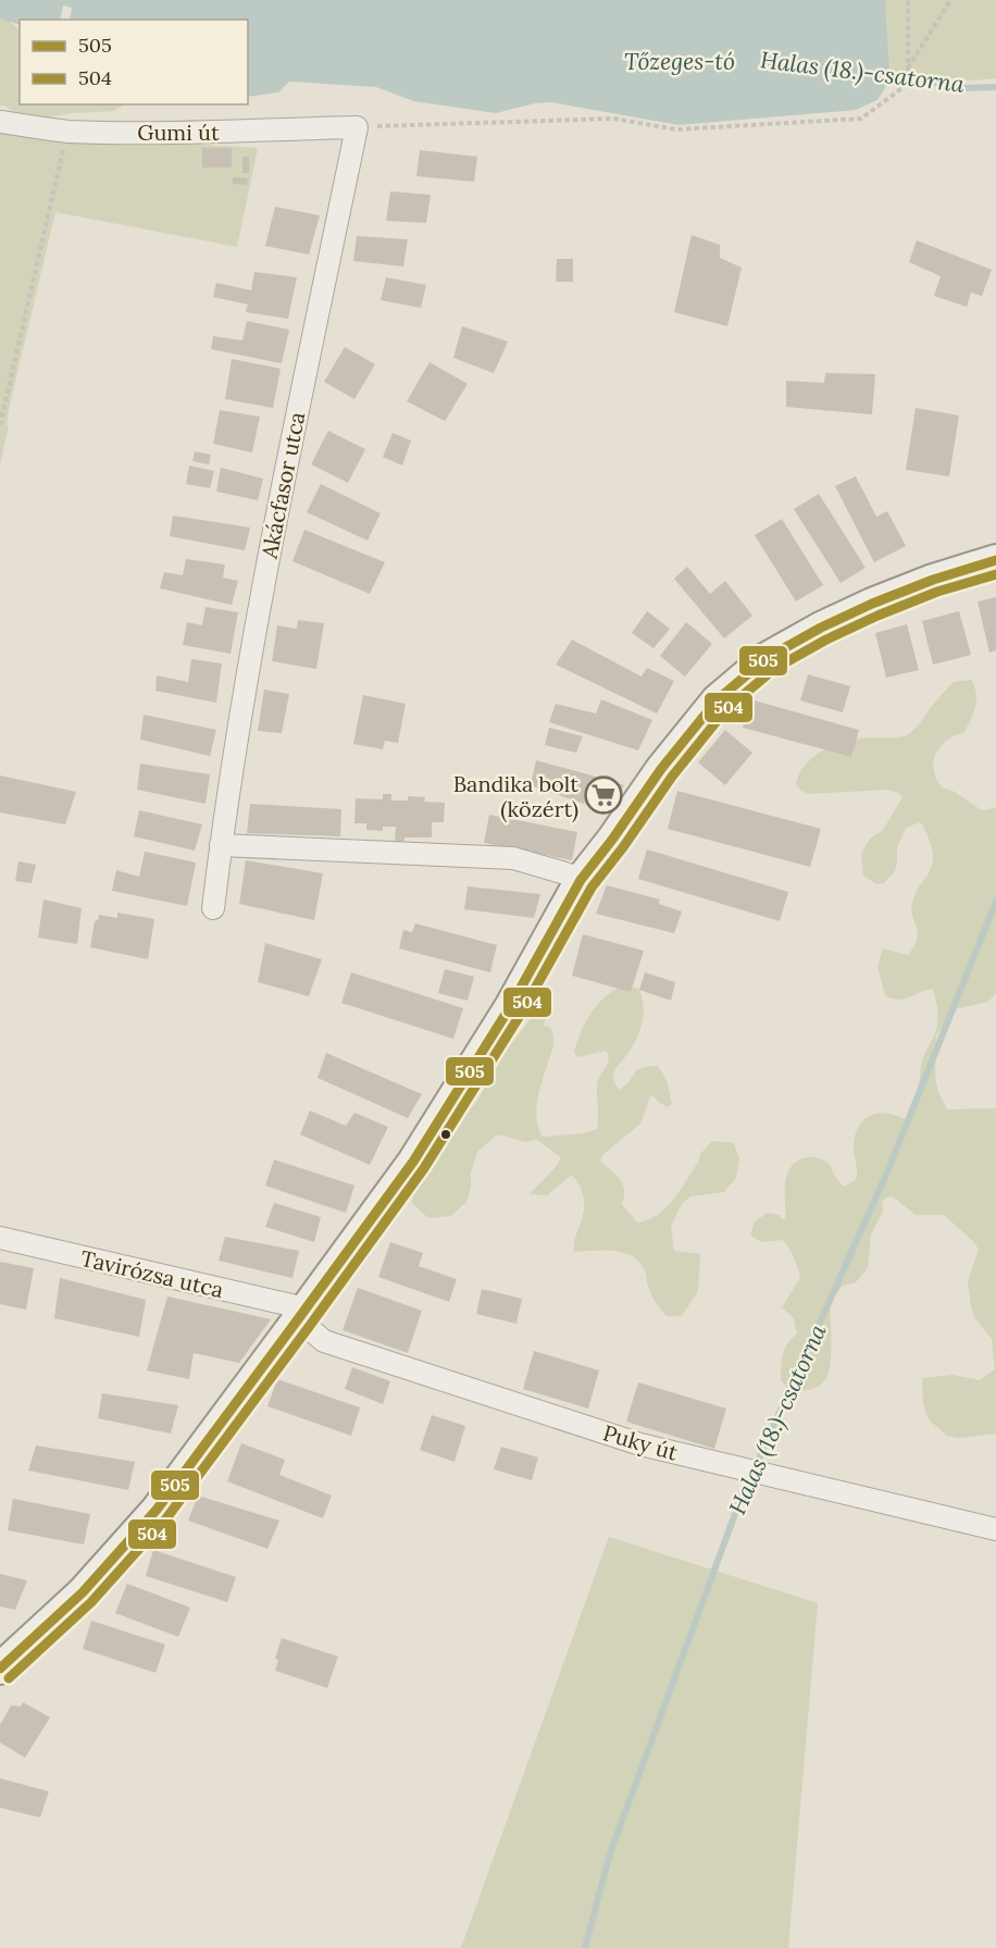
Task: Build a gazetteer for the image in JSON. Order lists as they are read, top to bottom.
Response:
{
  "streets": {
    "street": [
      "Gumi út",
      "Akácfasor utca",
      "Tavirózsa utca",
      "Puky út"
    ]
  },
  "crossings": [
    ["Gumi út", "Akácfasor utca"],
    ["Tavirózsa utca", "Puky út"]
  ],
  "water": ["Tőzeges-tó", "Halas (18.)-csatorna"],
  "places": {
    "supermarket": ["Bandika bolt (közért)"]
  },
  "lines": ["transit line 505", "transit line 504"],
  "legend": ["505", "504"]
}
